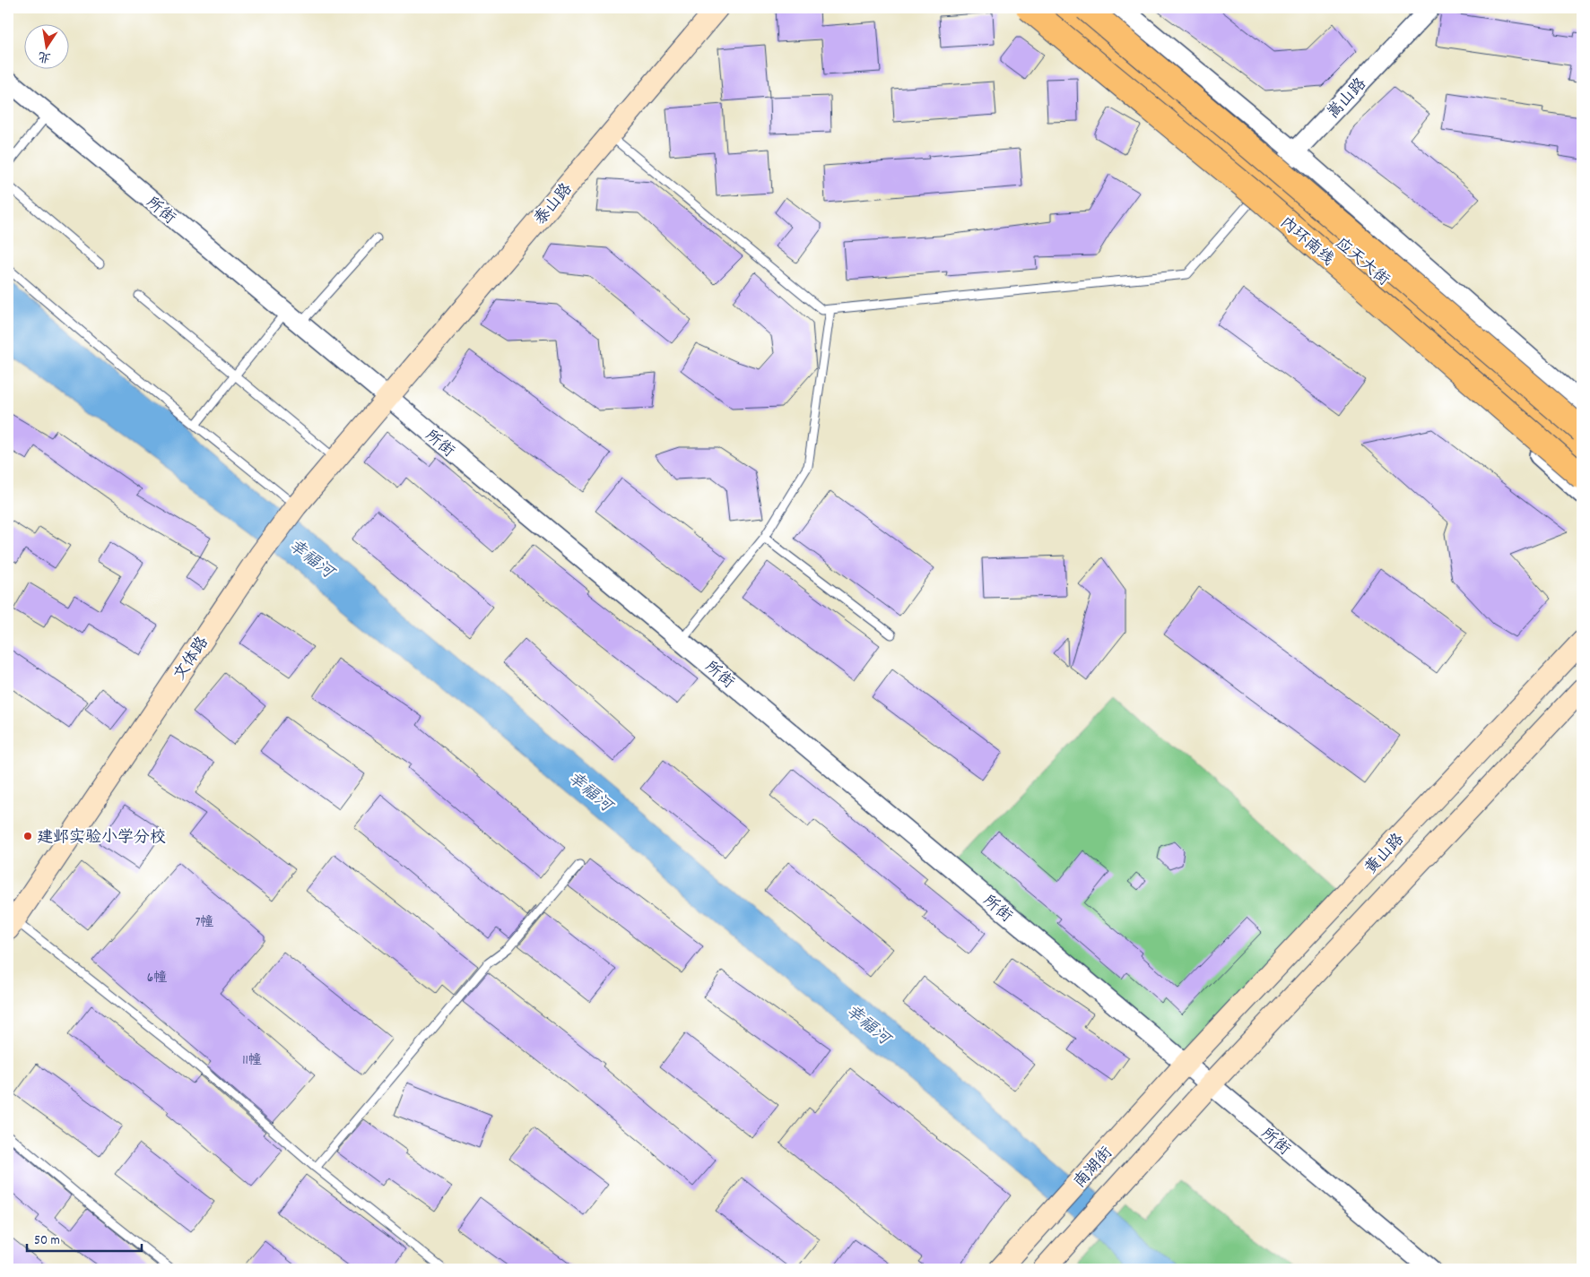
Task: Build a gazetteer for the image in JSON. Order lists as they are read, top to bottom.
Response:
{
  "streets": {
    "main road": [
      "泰山路",
      "内环南线",
      "应天大街",
      "文体路",
      "黄山路",
      "南湖街"
    ],
    "street": ["嵩山路", "所街"]
  },
  "crossings": [
    ["嵩山路", "应天大街"],
    ["泰山路", "所街"],
    ["泰山路", "文体路"],
    ["所街", "文体路"],
    ["所街", "黄山路"],
    ["所街", "南湖街"],
    ["黄山路", "南湖街"]
  ],
  "water": ["幸福河"],
  "places": ["建邺实验小学分校"],
  "house_numbers": ["7幢", "6幢", "11幢"],
  "scale_bar": "50 m",
  "north": "bottom"
}
